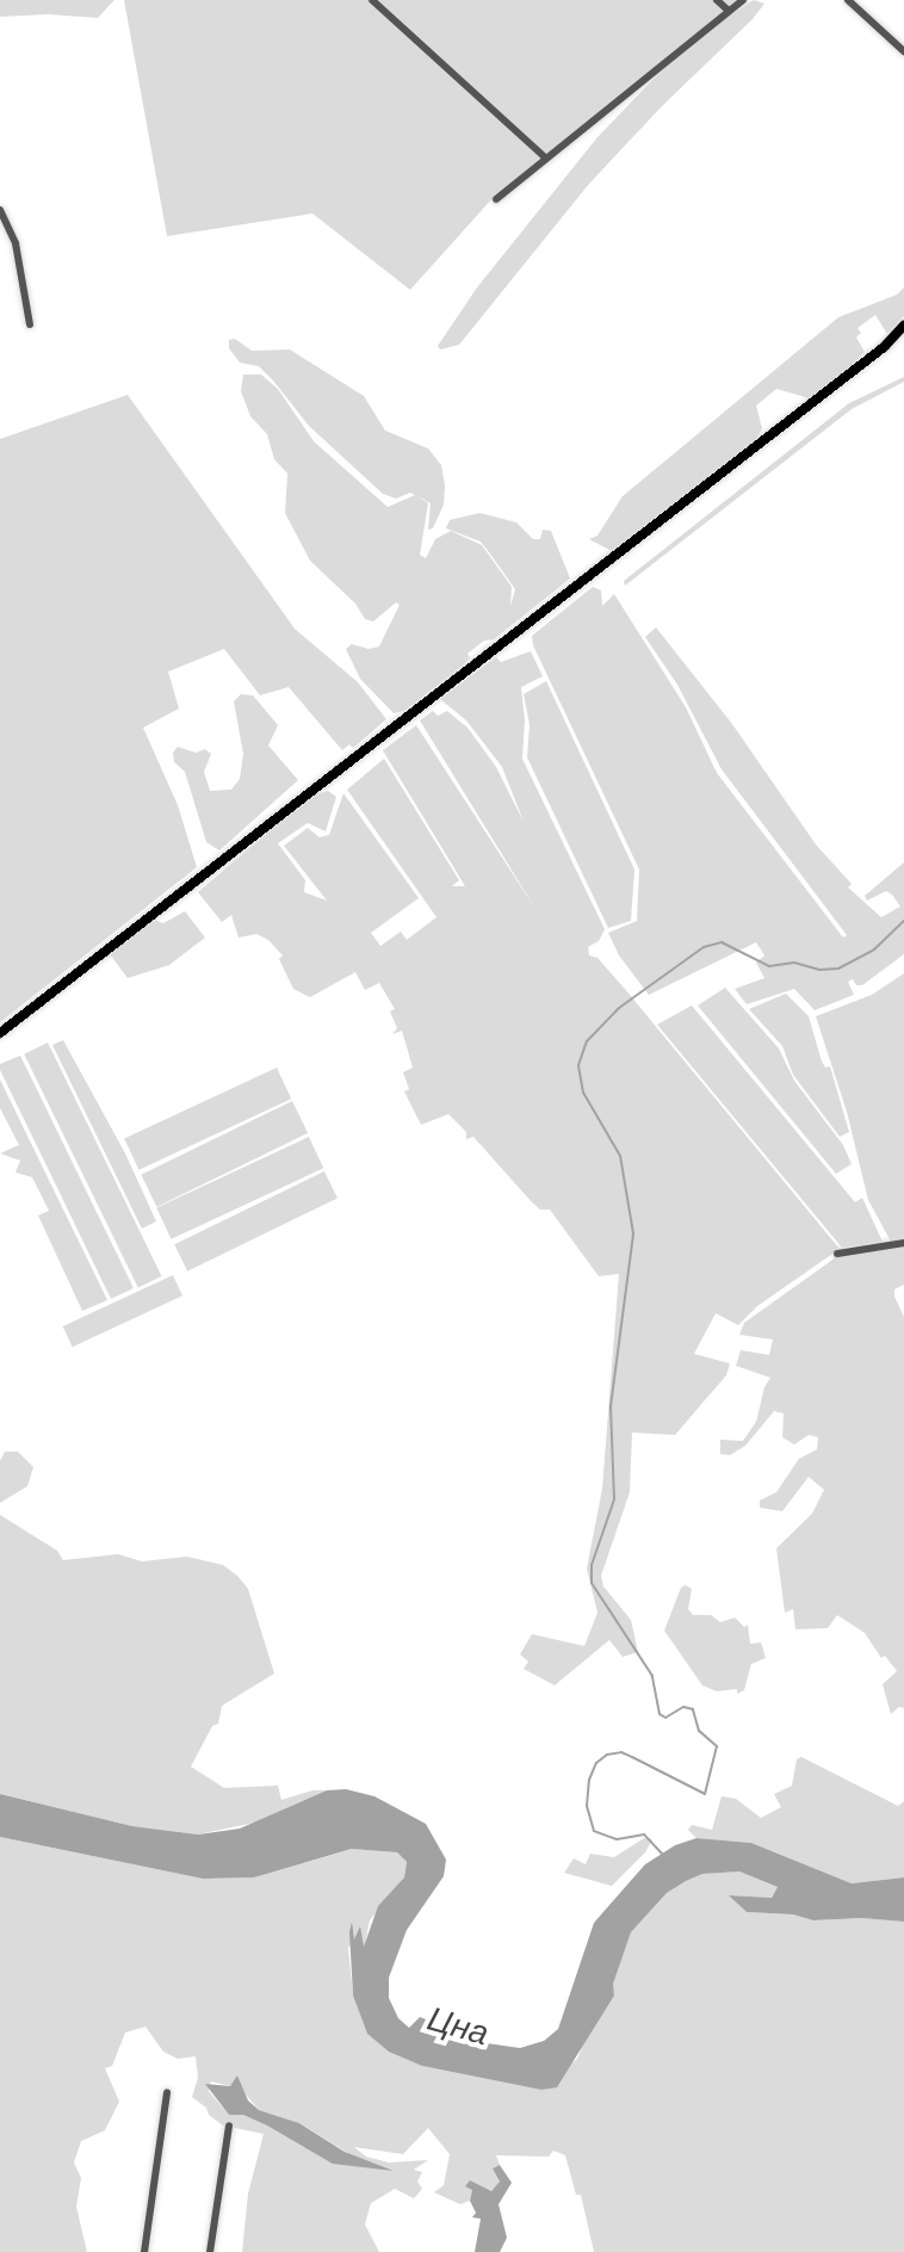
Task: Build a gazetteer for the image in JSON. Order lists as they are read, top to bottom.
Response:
{
  "water": ["Цна"]
}
